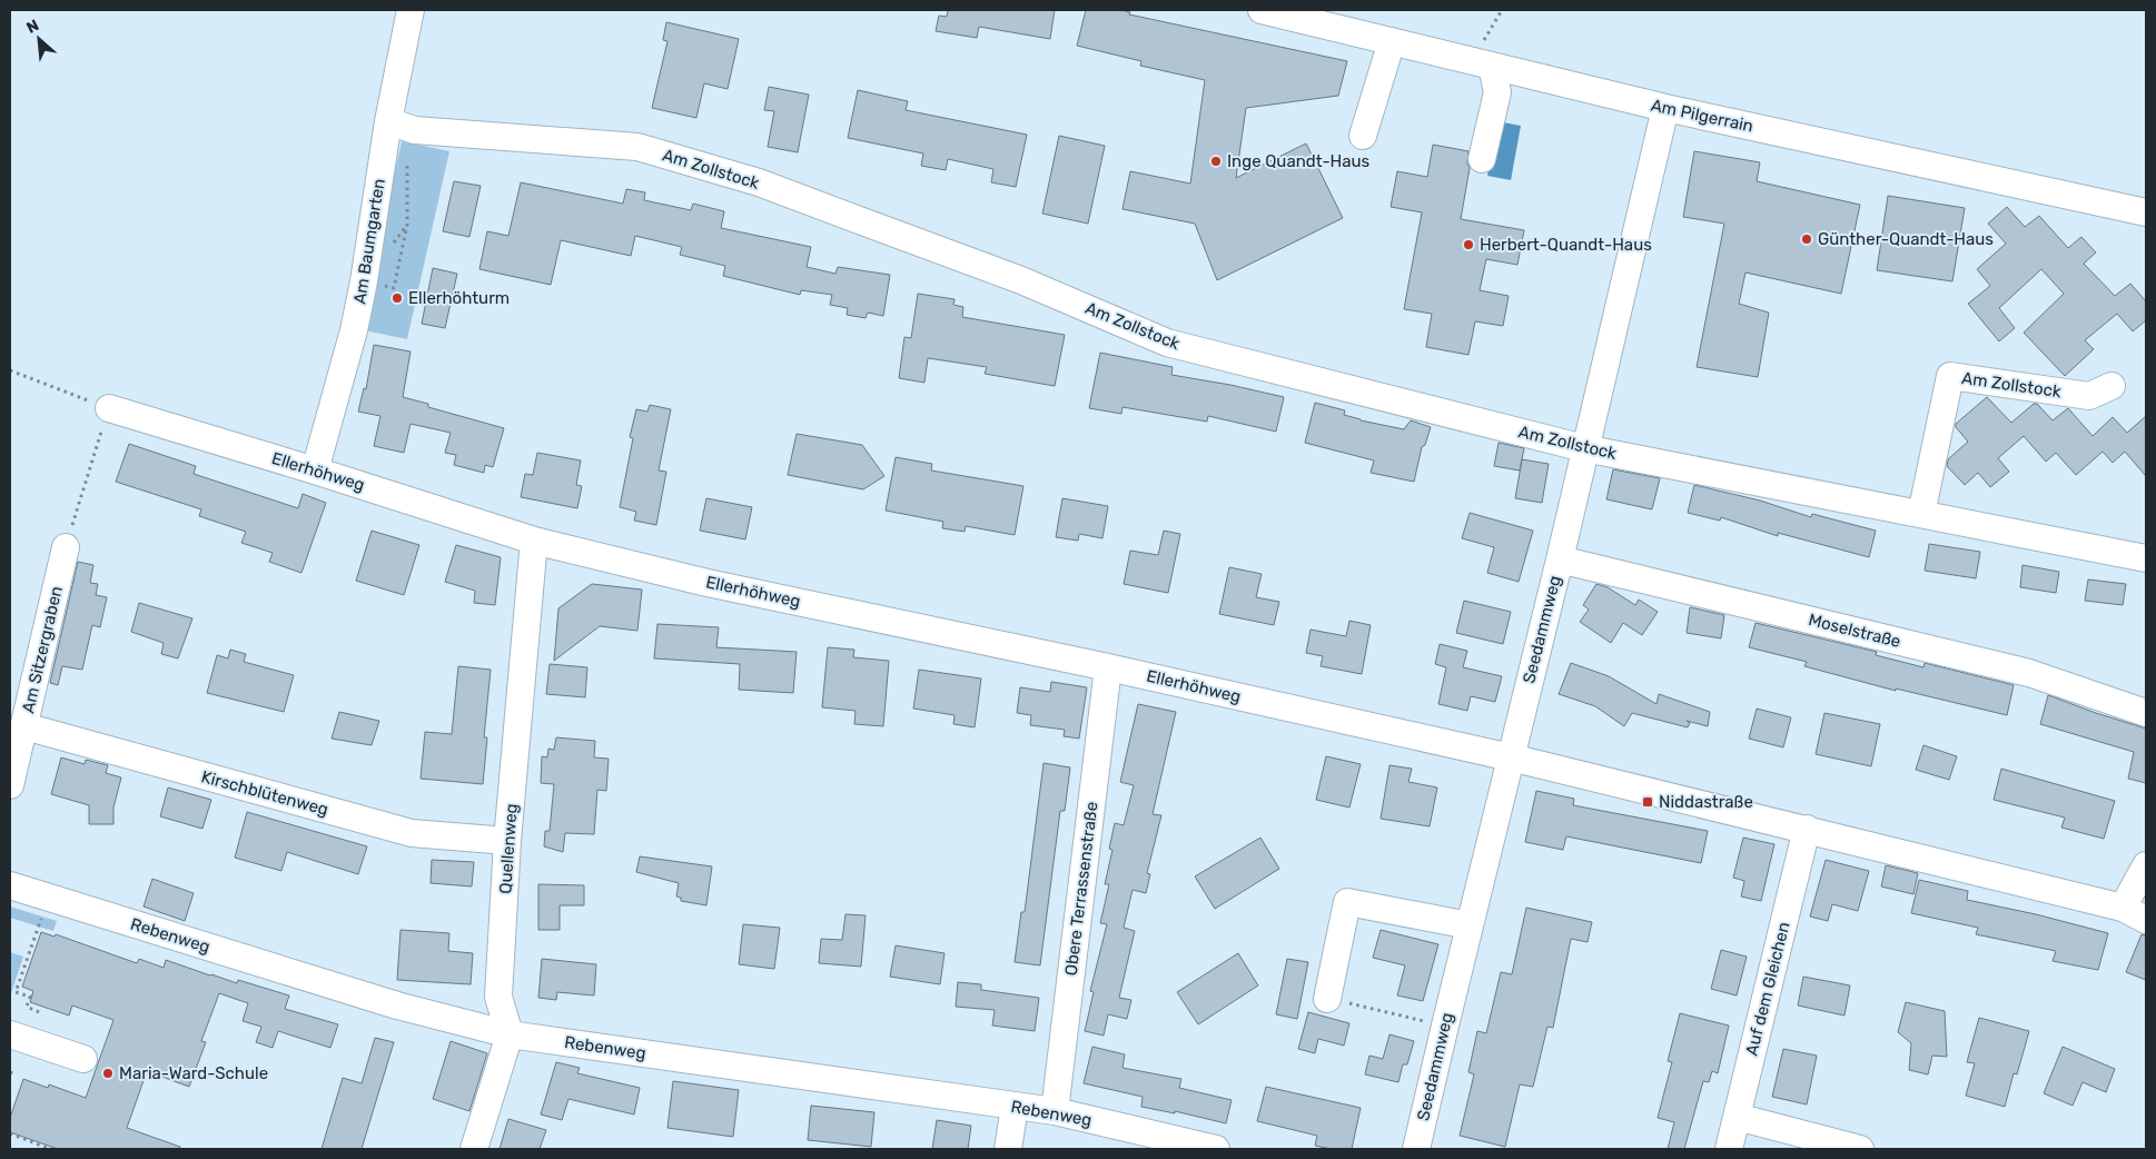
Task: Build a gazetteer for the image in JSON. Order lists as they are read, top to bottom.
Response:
{
  "streets": {
    "street": [
      "Am Pilgerrain",
      "Am Zollstock",
      "Am Baumgarten",
      "Ellerhöhweg",
      "Seedammweg",
      "Moselstraße",
      "Am Sitzergraben",
      "Kirschblütenweg",
      "Quellenweg",
      "Obere Terrassenstraße",
      "Rebenweg",
      "Auf dem Gleichen"
    ]
  },
  "crossings": [
    ["Am Pilgerrain", "Seedammweg"],
    ["Am Zollstock", "Am Baumgarten"],
    ["Am Zollstock", "Seedammweg"],
    ["Am Baumgarten", "Ellerhöhweg"],
    ["Ellerhöhweg", "Seedammweg"],
    ["Ellerhöhweg", "Quellenweg"],
    ["Ellerhöhweg", "Obere Terrassenstraße"],
    ["Seedammweg", "Moselstraße"],
    ["Am Sitzergraben", "Kirschblütenweg"],
    ["Kirschblütenweg", "Quellenweg"],
    ["Quellenweg", "Rebenweg"],
    ["Obere Terrassenstraße", "Rebenweg"]
  ],
  "places": {
    "other": [
      "Inge Quandt-Haus",
      "Günther-Quandt-Haus",
      "Herbert-Quandt-Haus",
      "Ellerhöhturm",
      "Maria-Ward-Schule"
    ],
    "transit": ["Niddastraße"]
  },
  "north": "top left"
}
